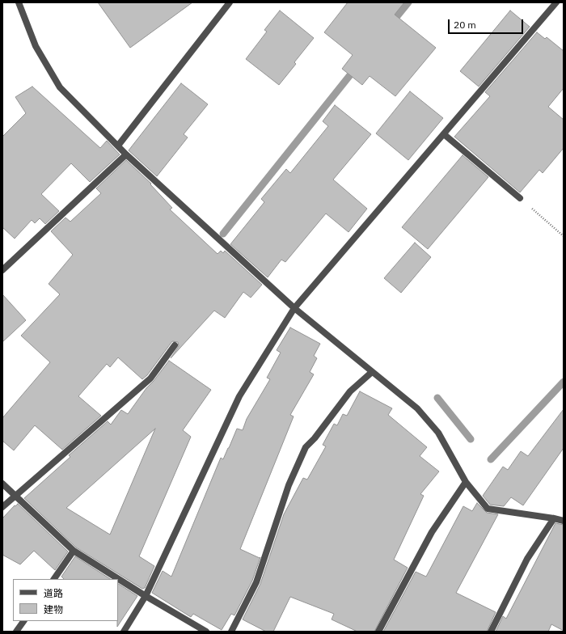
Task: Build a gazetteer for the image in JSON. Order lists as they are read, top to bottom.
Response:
{
  "legend": ["道路", "建物"],
  "scale_bar": "20 m"
}
